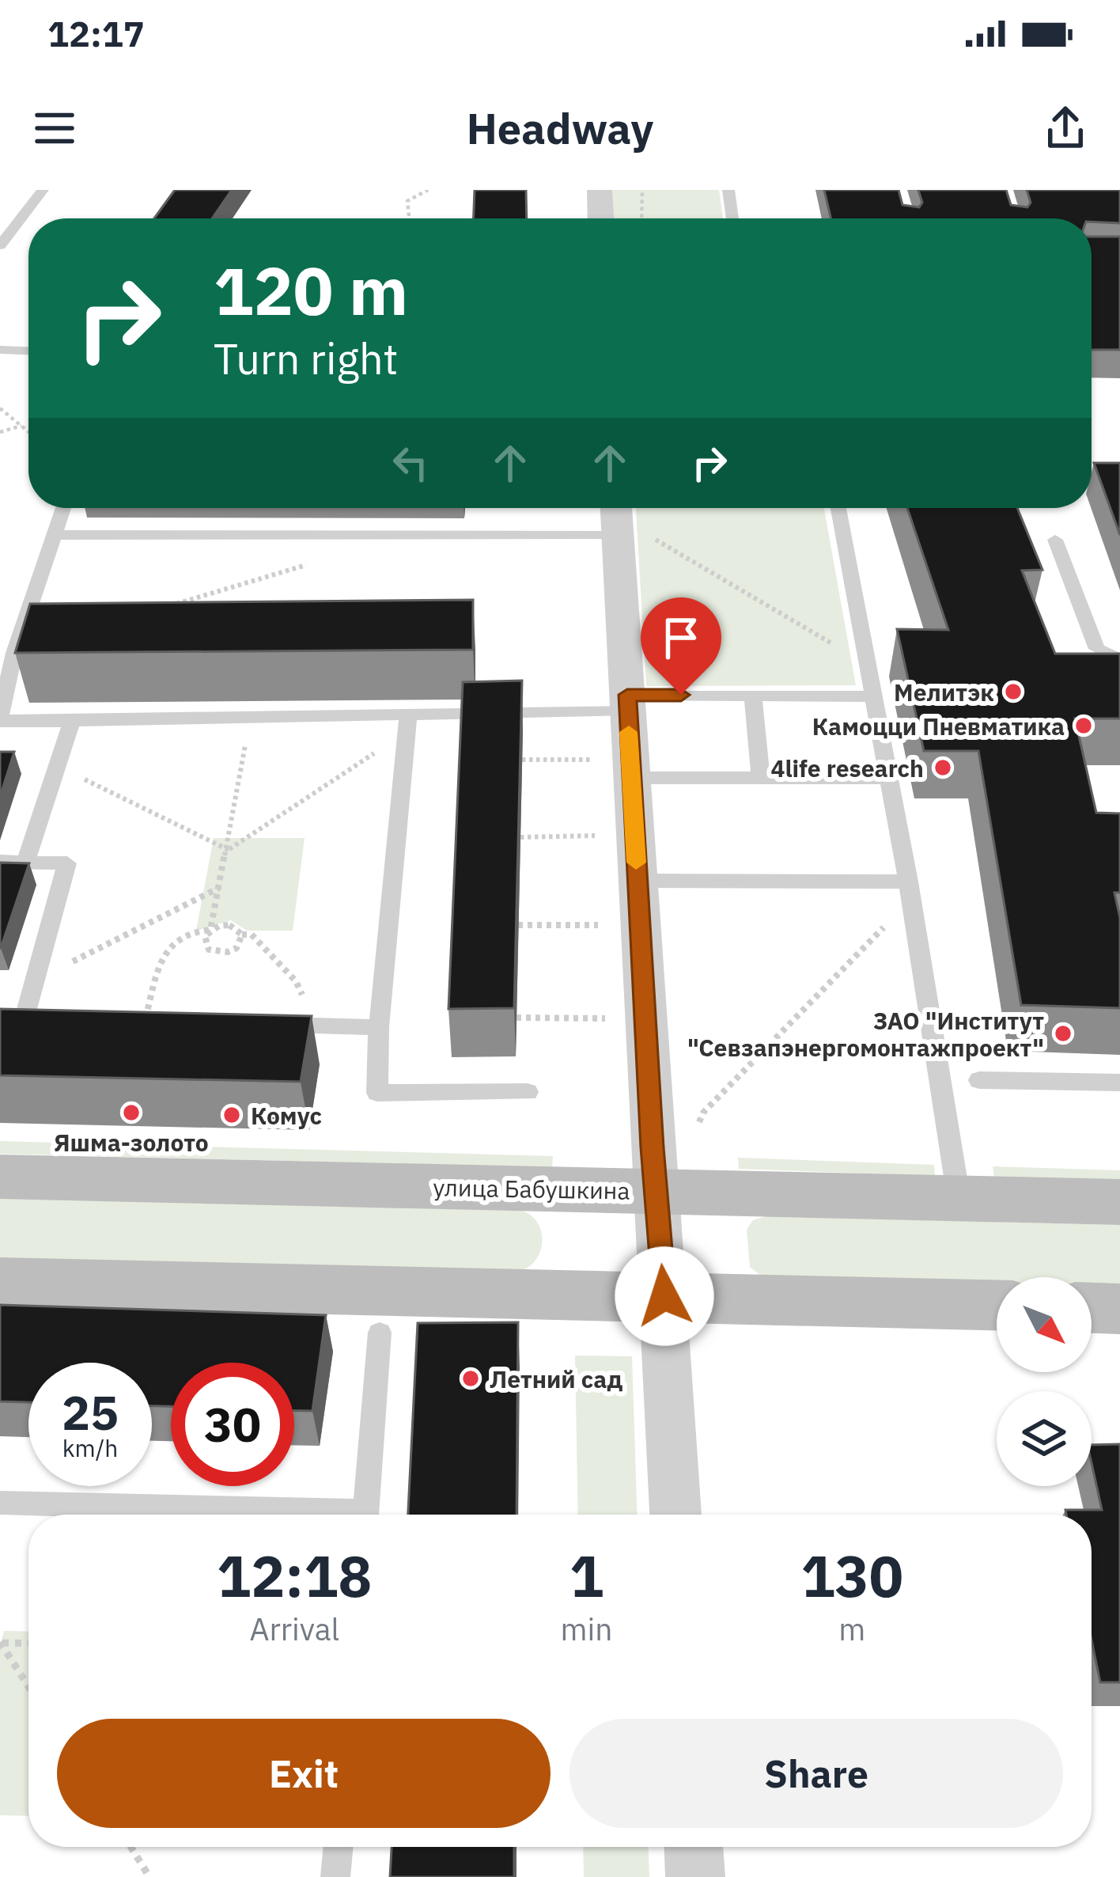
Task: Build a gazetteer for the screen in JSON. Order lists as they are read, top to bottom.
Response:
{
  "streets": {
    "street": ["улица Бабушкина"]
  },
  "places": [
    "Мелитэк",
    "Камоцци Пневматика",
    "4life research",
    "ЗАО \"Институт \"Севзапэнергомонтажпроект\"",
    "Яшма-золото",
    "Комус",
    "Летний сад"
  ],
  "north": "bottom right",
  "page": {
    "status": "12:17",
    "header": "Headway",
    "turn": ["120 m", "Turn right"],
    "speed": "25 km/h",
    "limit": "30",
    "eta": [
      "12:18",
      "Arrival",
      "1",
      "min",
      "130",
      "m"
    ],
    "buttons": ["Exit", "Share"]
  }
}
